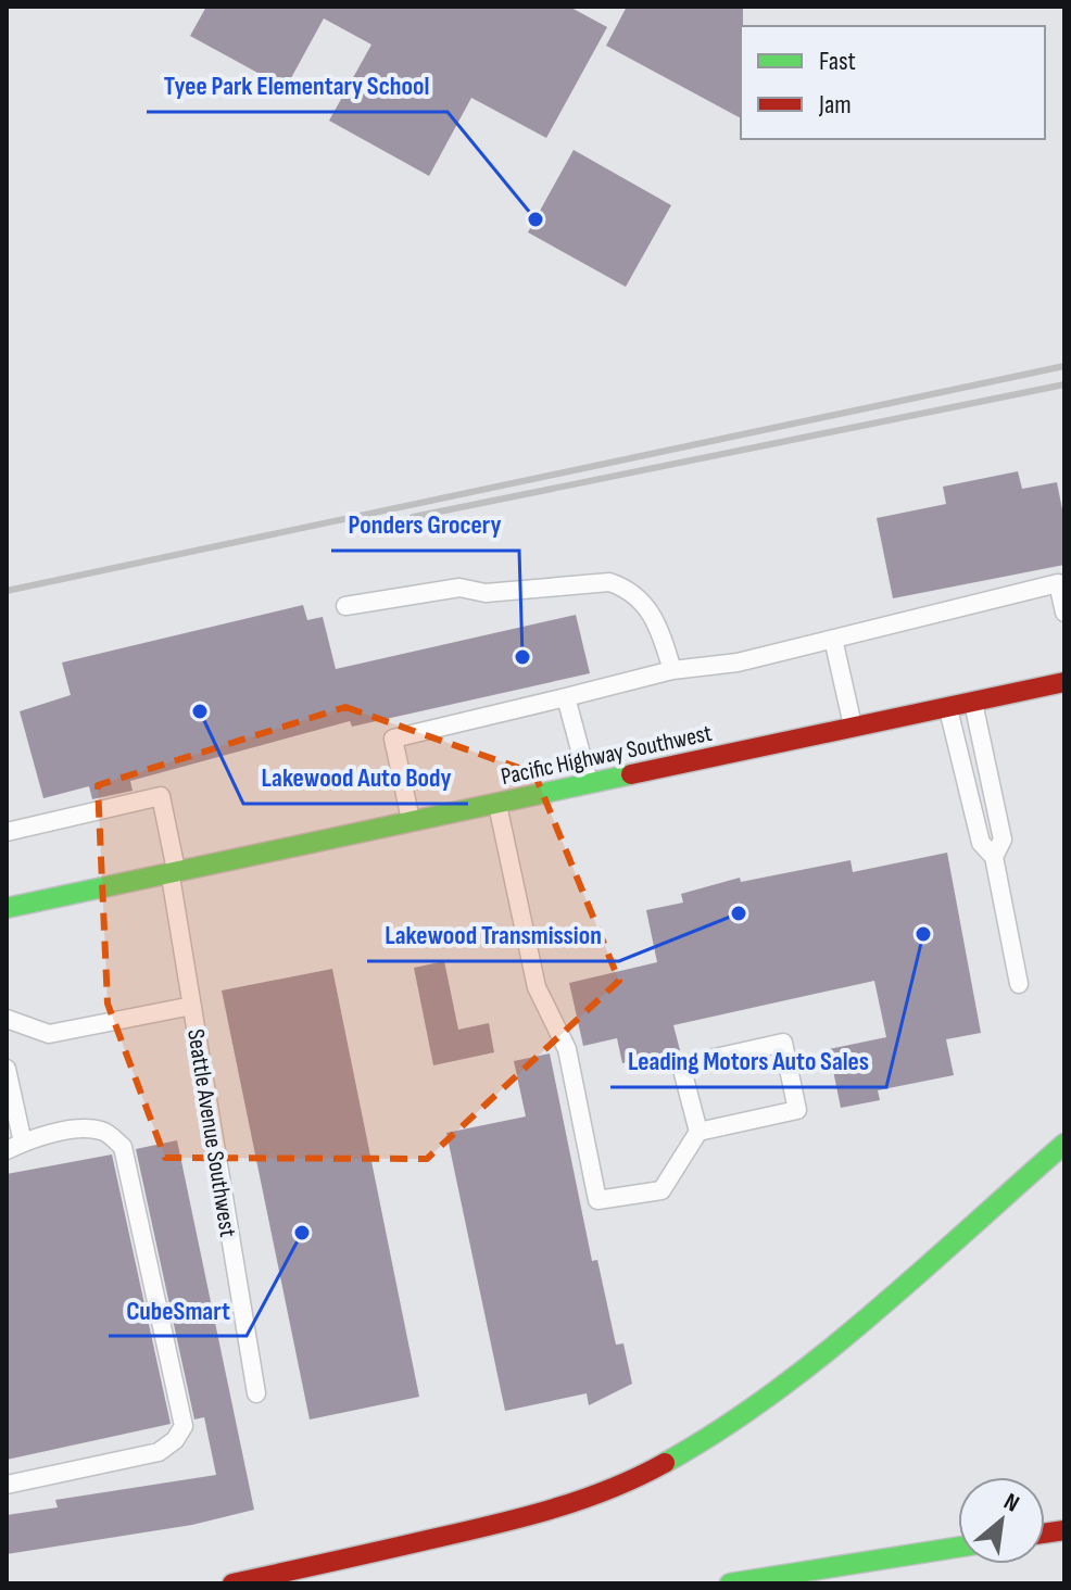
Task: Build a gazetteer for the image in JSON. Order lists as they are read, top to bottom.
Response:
{
  "streets": {
    "main road": ["Pacific Highway Southwest"],
    "lane": ["Seattle Avenue Southwest"]
  },
  "crossings": [
    ["Pacific Highway Southwest", "Seattle Avenue Southwest"]
  ],
  "places": [
    "Tyee Park Elementary School",
    "Ponders Grocery",
    "Lakewood Auto Body",
    "Lakewood Transmission",
    "Leading Motors Auto Sales",
    "CubeSmart"
  ],
  "legend": ["Fast", "Jam"],
  "north": "top right"
}
